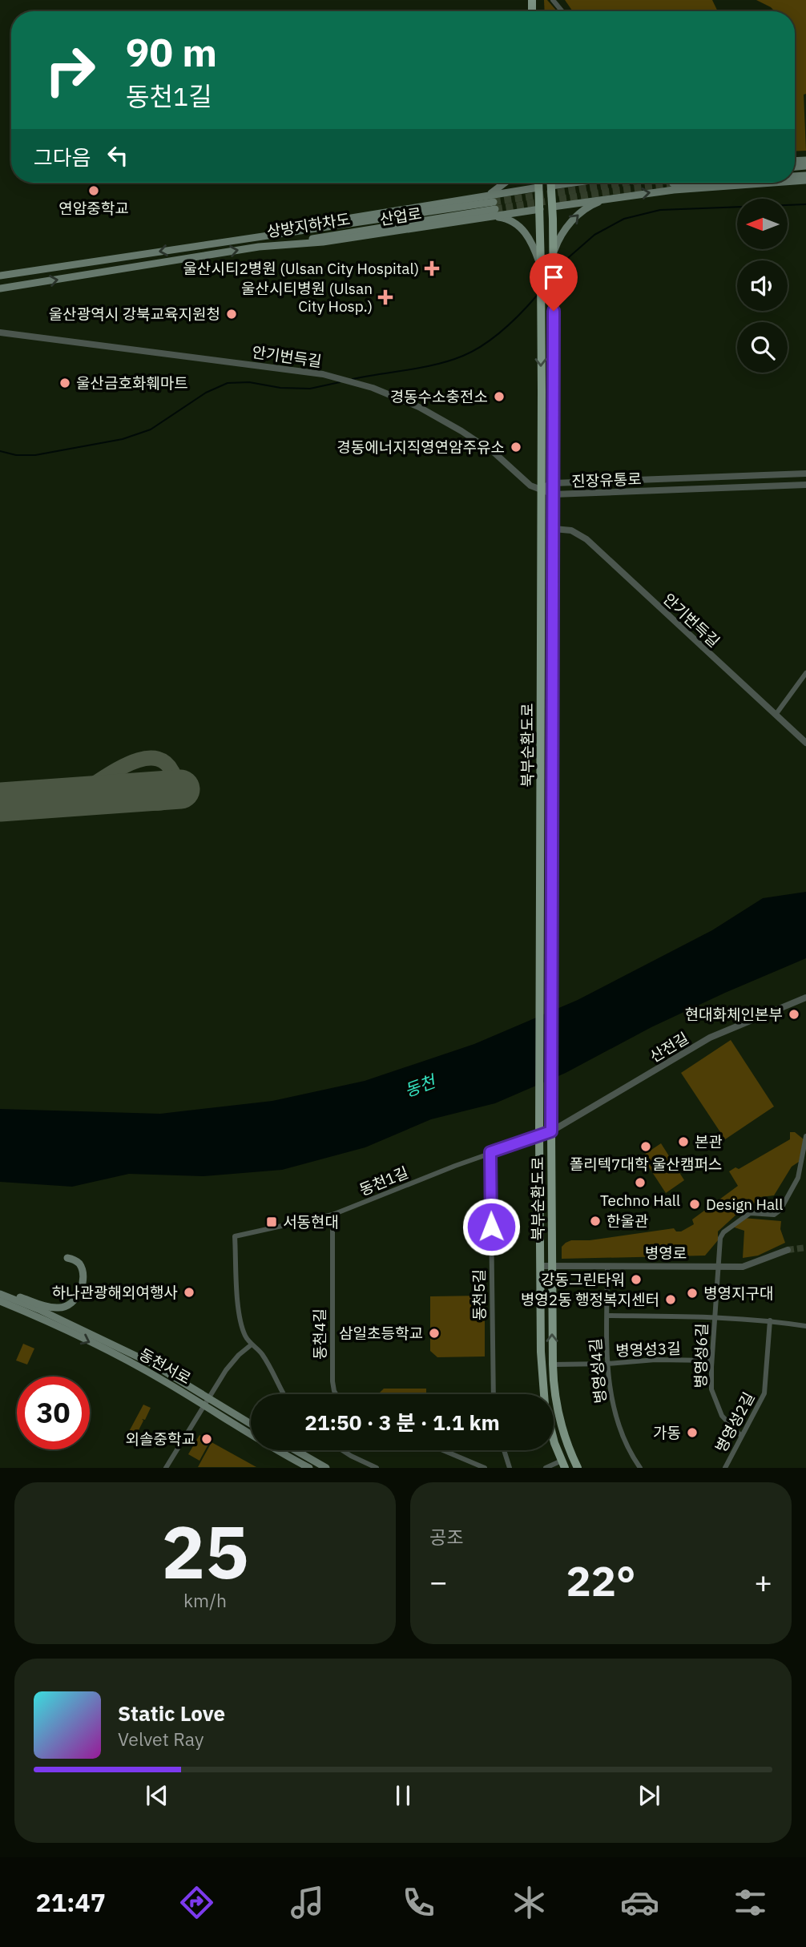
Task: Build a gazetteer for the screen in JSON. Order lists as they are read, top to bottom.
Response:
{
  "streets": {
    "main road": ["산업로", "북부순환도로", "동천서로"],
    "street": [
      "안기번득길",
      "진장유통로",
      "산전길",
      "동천1길",
      "병영로",
      "동천5길",
      "동천4길",
      "병영성3길",
      "병영성6길",
      "병영성4길",
      "병영성2길"
    ]
  },
  "crossings": [
    ["산업로", "북부순환도로"],
    ["안기번득길", "진장유통로"],
    ["안기번득길", "북부순환도로"],
    ["진장유통로", "북부순환도로"],
    ["북부순환도로", "산전길"],
    ["북부순환도로", "동천1길"],
    ["북부순환도로", "병영로"],
    ["북부순환도로", "병영성3길"],
    ["산전길", "동천1길"],
    ["동천1길", "동천5길"],
    ["동천1길", "동천4길"],
    ["병영로", "병영성6길"],
    ["병영로", "병영성4길"],
    ["병영성3길", "병영성6길"],
    ["병영성3길", "병영성4길"],
    ["병영성6길", "병영성2길"]
  ],
  "water": ["동천"],
  "places": {
    "other": [
      "연암중학교",
      "울산광역시 강북교육지원청",
      "울산금호화훼마트",
      "경동수소충전소",
      "경동에너지직영연암주유소",
      "현대화체인본부",
      "본관",
      "폴리텍7대학 울산캠퍼스",
      "Techno Hall",
      "Design Hall",
      "한울관",
      "강동그린타워",
      "하나관광해외여행사",
      "병영지구대",
      "병영2동 행정복지센터",
      "삼일초등학교",
      "가동",
      "외솔중학교"
    ],
    "health": ["울산시티2병원 (Ulsan City Hospital)", "울산시티병원 (Ulsan City Hosp.)"],
    "transit": ["서동현대"]
  },
  "north": "left",
  "page": {
    "turn": ["90 m", "동천1길"],
    "then": "그다음",
    "limit": "30",
    "trip": "21:50 · 3 분 · 1.1 km",
    "tile": [
      ["25", "km/h"],
      "공조"
    ],
    "heat": ["−", "22°", "+"],
    "song": ["Static Love", "Velvet Ray"],
    "tabs": "21:47"
  }
}
